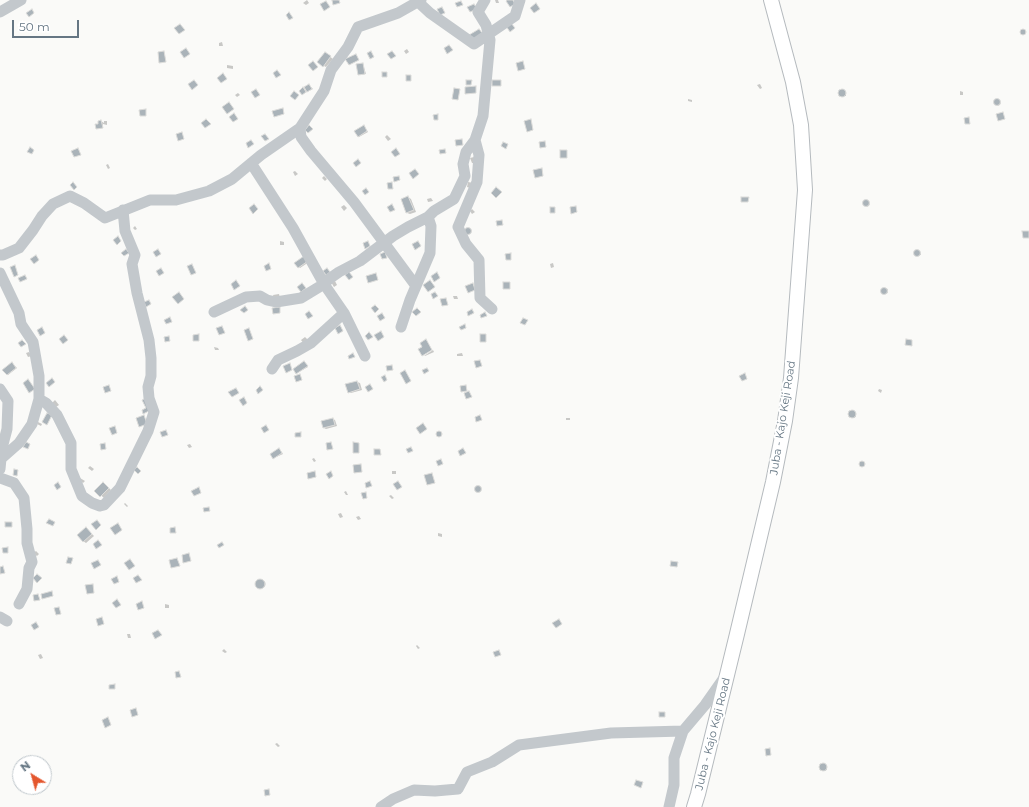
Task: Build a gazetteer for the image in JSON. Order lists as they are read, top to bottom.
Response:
{
  "streets": {
    "main road": ["Juba - Kajo Keji Road"]
  },
  "scale_bar": "50 m",
  "north": "top left"
}
